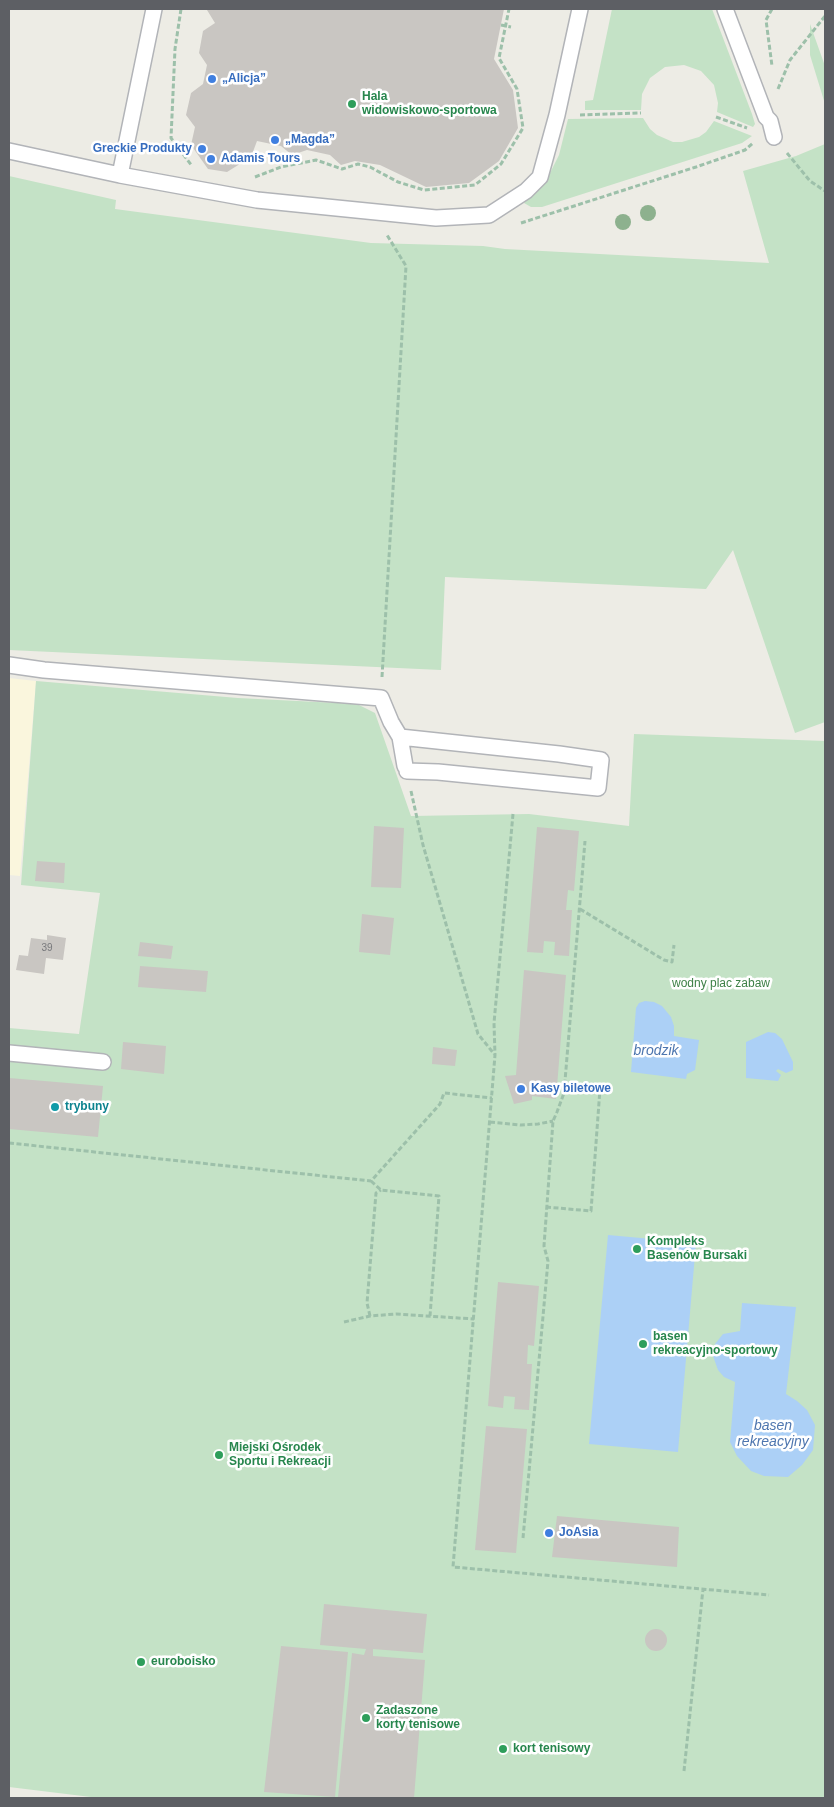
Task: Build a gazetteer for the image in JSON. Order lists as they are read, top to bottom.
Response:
{
  "water": ["brodzik", "basen rekreacyjny"],
  "parks": ["wodny plac zabaw"],
  "places": [
    "„Alicja”",
    "Hala widowiskowo-sportowa",
    "„Magda”",
    "Greckie Produkty",
    "Adamis Tours",
    "Kasy biletowe",
    "trybuny",
    "Kompleks Basenów Bursaki",
    "basen rekreacyjno-sportowy",
    "Miejski Ośrodek Sportu i Rekreacji",
    "JoAsia",
    "euroboisko",
    "Zadaszone korty tenisowe",
    "kort tenisowy"
  ],
  "house_numbers": ["39"]
}
